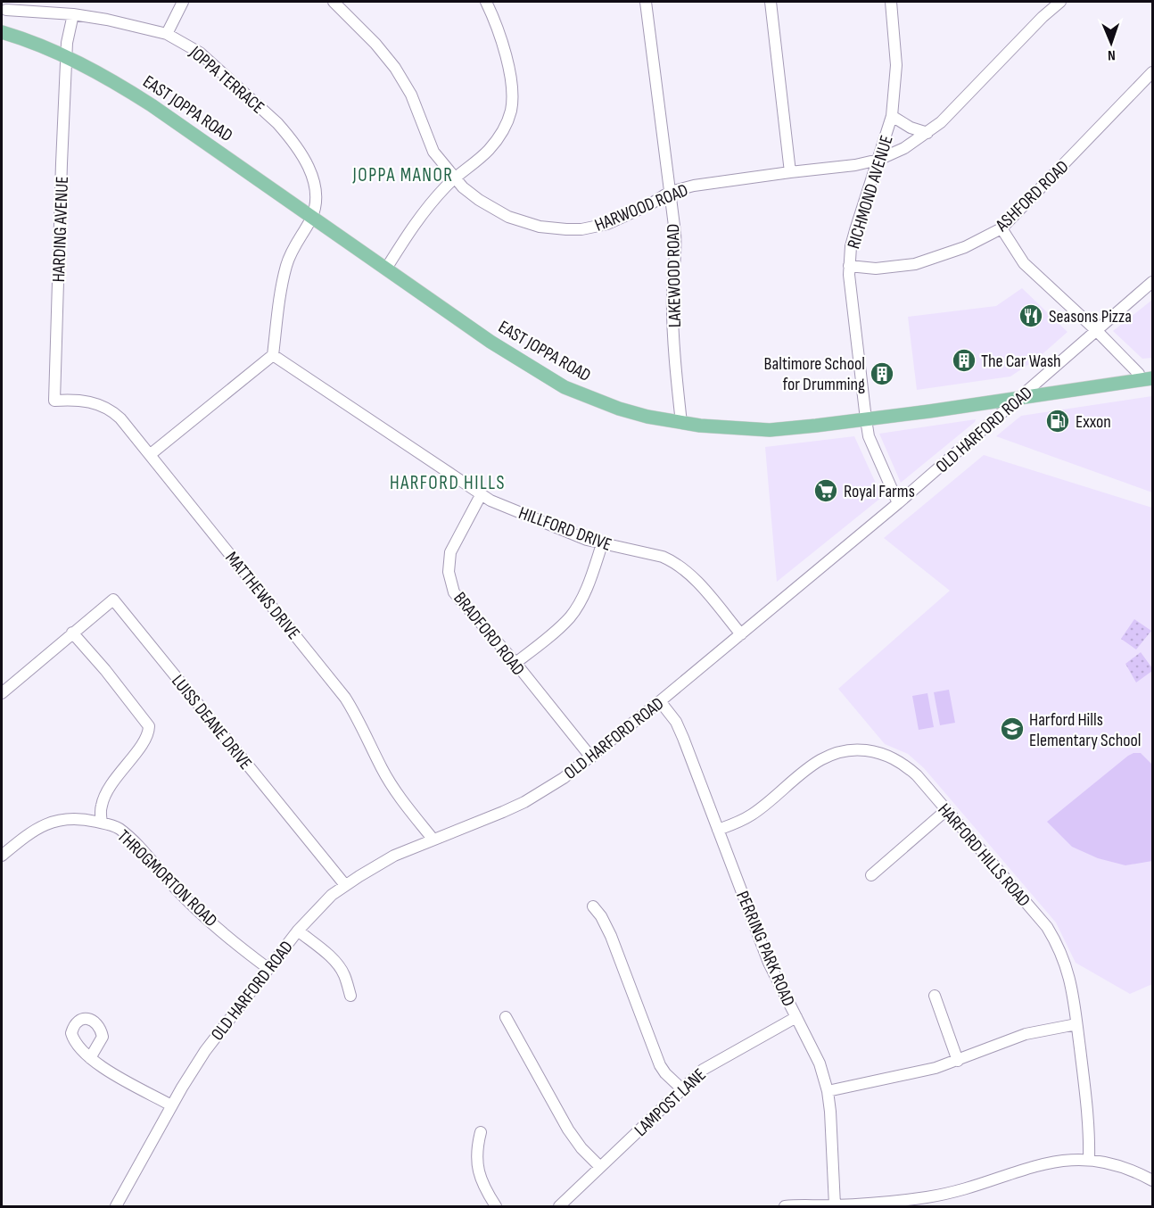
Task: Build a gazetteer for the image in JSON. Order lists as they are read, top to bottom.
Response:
{
  "streets": {
    "main road": ["EAST JOPPA ROAD"],
    "street": [
      "JOPPA TERRACE",
      "RICHMOND AVENUE",
      "ASHFORD ROAD",
      "HARWOOD ROAD",
      "HARDING AVENUE",
      "LAKEWOOD ROAD",
      "OLD HARFORD ROAD",
      "HILLFORD DRIVE",
      "MATTHEWS DRIVE",
      "BRADFORD ROAD",
      "LUISS DEANE DRIVE",
      "HARFORD HILLS ROAD",
      "THROGMORTON ROAD",
      "PERRING PARK ROAD",
      "LAMPOST LANE"
    ]
  },
  "crossings": [
    ["JOPPA TERRACE", "EAST JOPPA ROAD"],
    ["EAST JOPPA ROAD", "RICHMOND AVENUE"],
    ["EAST JOPPA ROAD", "HARDING AVENUE"],
    ["EAST JOPPA ROAD", "LAKEWOOD ROAD"],
    ["EAST JOPPA ROAD", "OLD HARFORD ROAD"],
    ["RICHMOND AVENUE", "ASHFORD ROAD"],
    ["RICHMOND AVENUE", "HARWOOD ROAD"],
    ["RICHMOND AVENUE", "OLD HARFORD ROAD"],
    ["HARWOOD ROAD", "LAKEWOOD ROAD"],
    ["HARDING AVENUE", "MATTHEWS DRIVE"],
    ["OLD HARFORD ROAD", "HILLFORD DRIVE"],
    ["OLD HARFORD ROAD", "MATTHEWS DRIVE"],
    ["OLD HARFORD ROAD", "BRADFORD ROAD"],
    ["OLD HARFORD ROAD", "LUISS DEANE DRIVE"],
    ["OLD HARFORD ROAD", "THROGMORTON ROAD"],
    ["OLD HARFORD ROAD", "PERRING PARK ROAD"],
    ["HILLFORD DRIVE", "BRADFORD ROAD"],
    ["HARFORD HILLS ROAD", "PERRING PARK ROAD"],
    ["PERRING PARK ROAD", "LAMPOST LANE"]
  ],
  "districts": ["JOPPA MANOR", "HARFORD HILLS"],
  "places": {
    "restaurant": ["Seasons Pizza"],
    "building": ["The Car Wash", "Baltimore School for Drumming"],
    "fuel station": ["Exxon"],
    "supermarket": ["Royal Farms"],
    "school or university": ["Harford Hills Elementary School"]
  },
  "north": "bottom"
}
